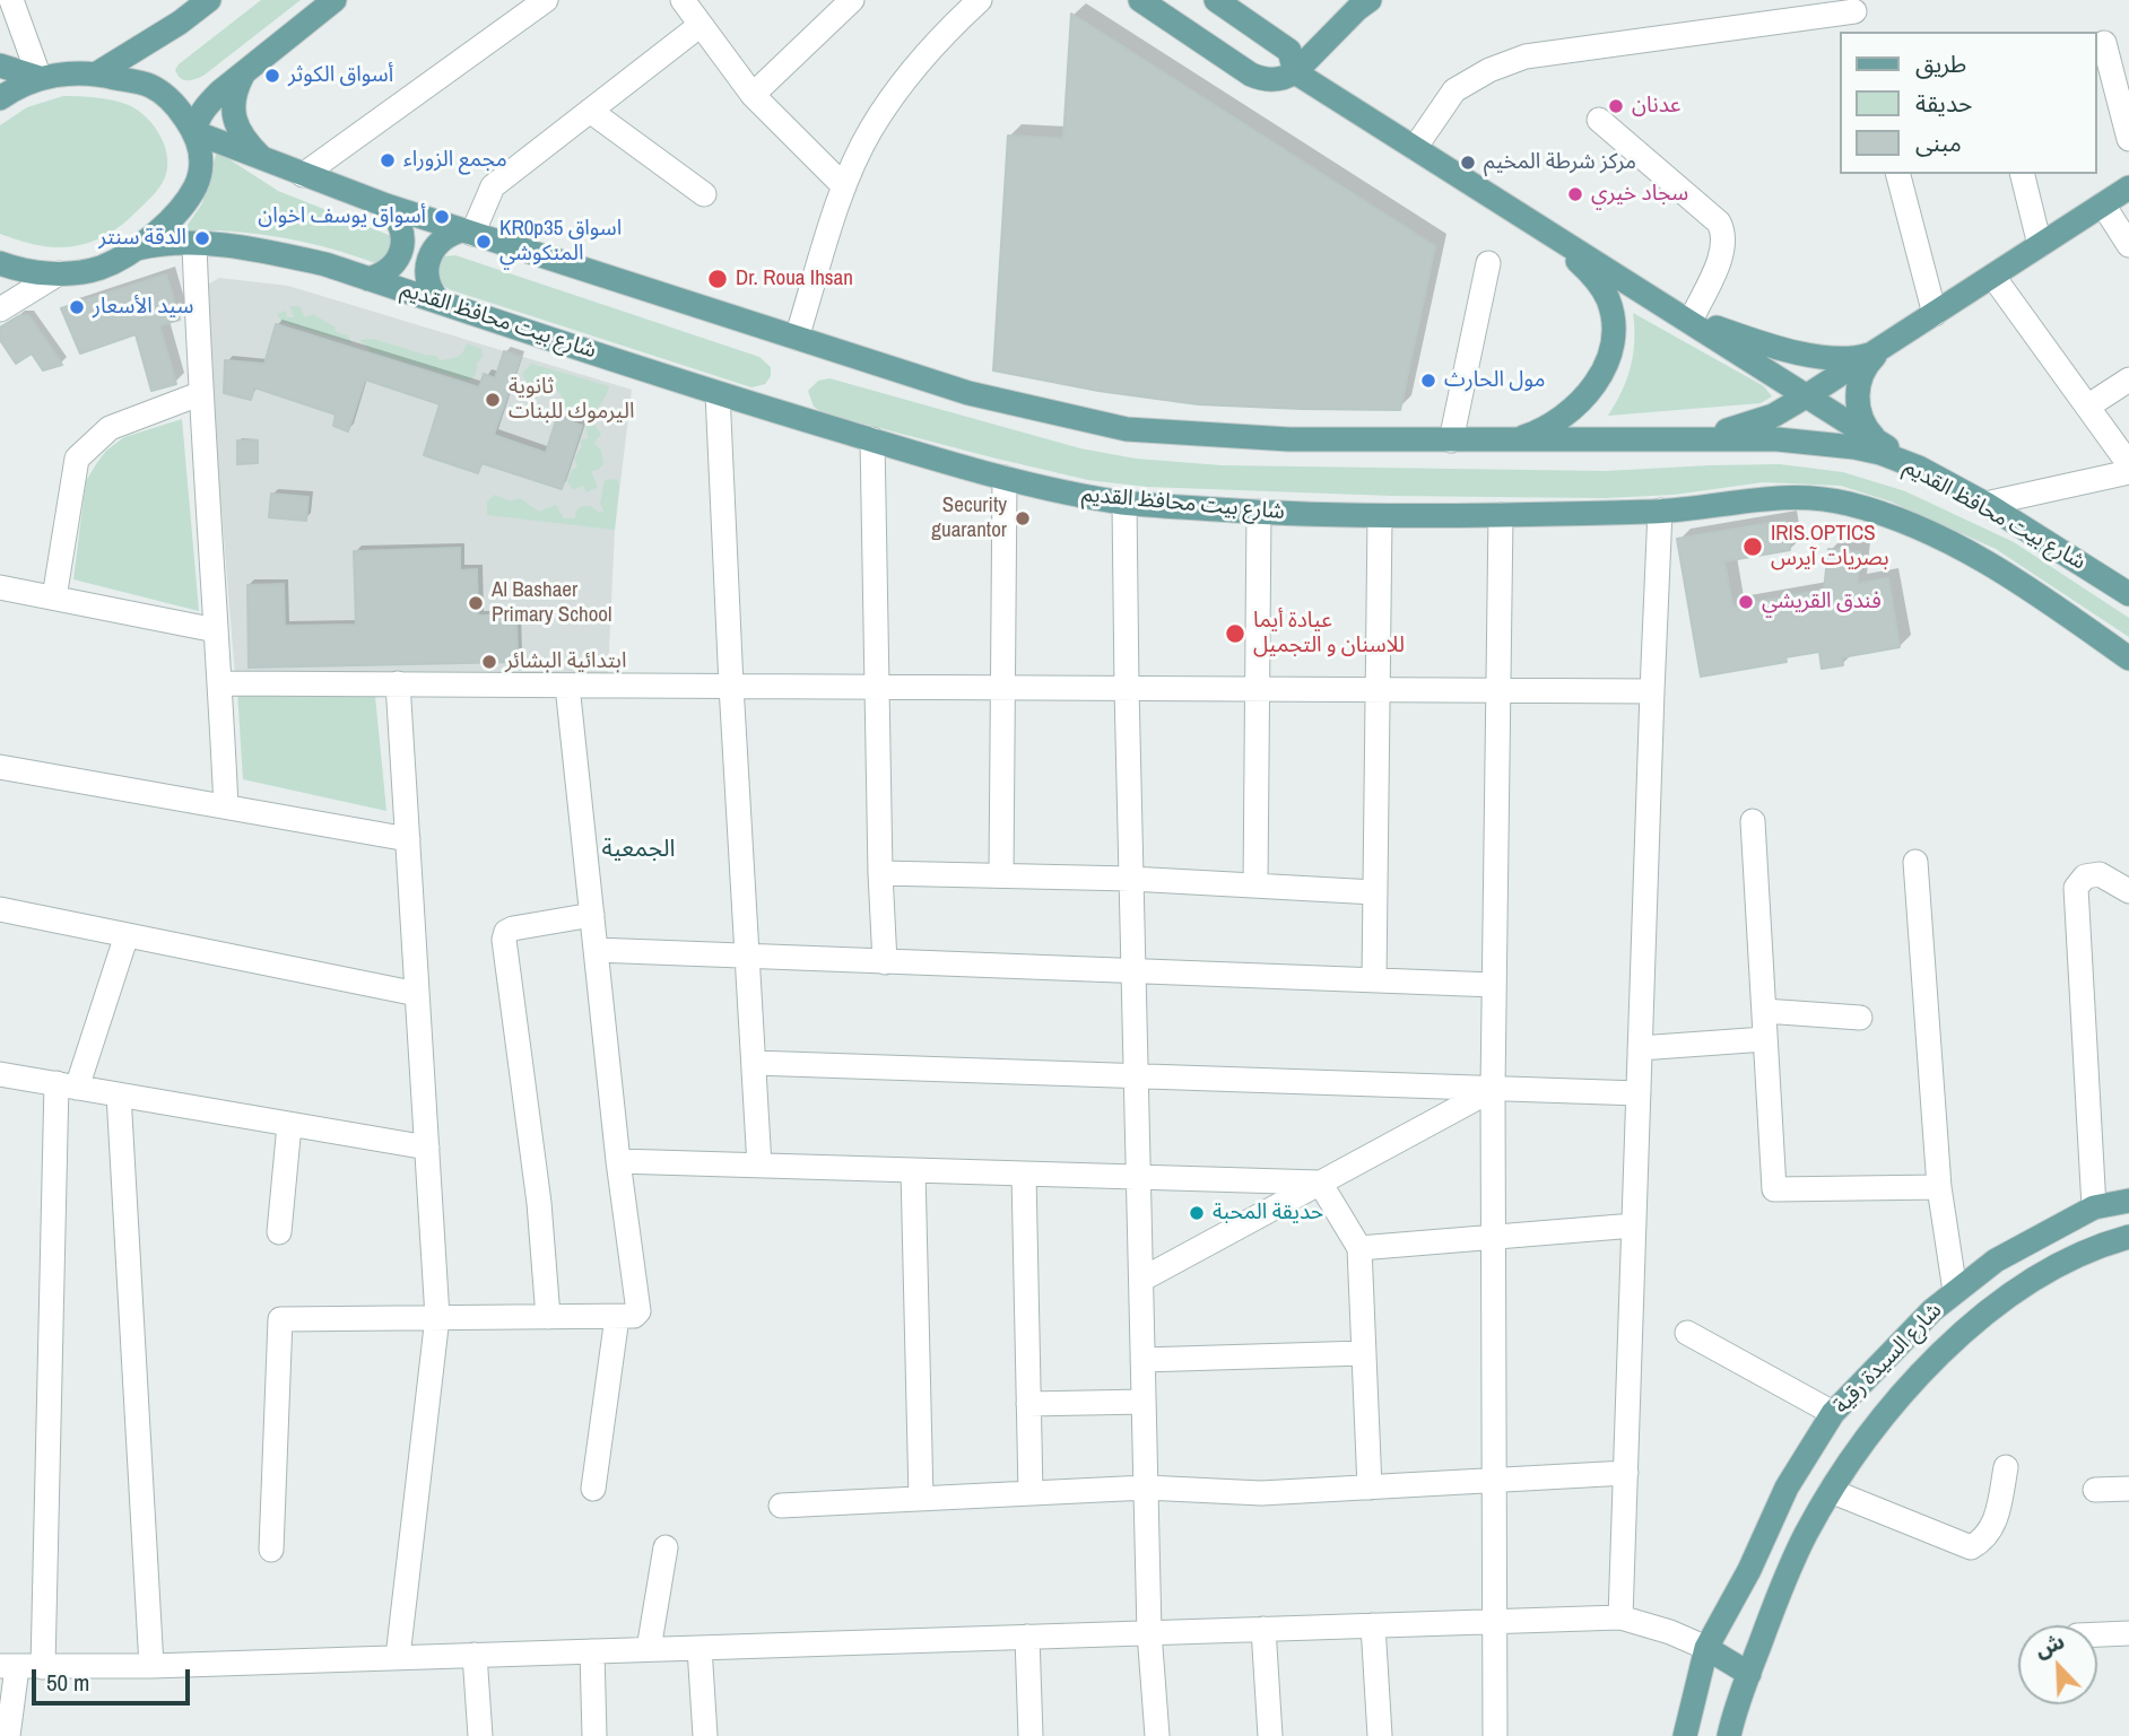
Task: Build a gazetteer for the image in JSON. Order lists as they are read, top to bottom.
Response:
{
  "streets": {
    "main road": ["شارع بيت محافظ القديم", "شارع السيدة رقية"]
  },
  "districts": ["الجمعية"],
  "places": [
    "أسواق الكوثر",
    "عدنان",
    "مجمع الزوراء",
    "مركز شرطة المخيم",
    "سجاد خيري",
    "أسواق يوسف اخوان",
    "الدقة سنتر",
    "KR0p35 اسواق المنكوشي",
    "Dr. Roua Ihsan",
    "سيد الأسعار",
    "مول الحارث",
    "ثانوية اليرموك للبنات",
    "Security guarantor",
    "IRIS.OPTICS بصريات آيرس",
    "فندق القريشي",
    "Al Bashaer Primary School",
    "عيادة أيما للاسنان و التجميل",
    "ابتدائية البشائر",
    "حديقة المحبة"
  ],
  "legend": ["طريق", "حديقة", "مبنى"],
  "scale_bar": "50 m",
  "north": "top left"
}
